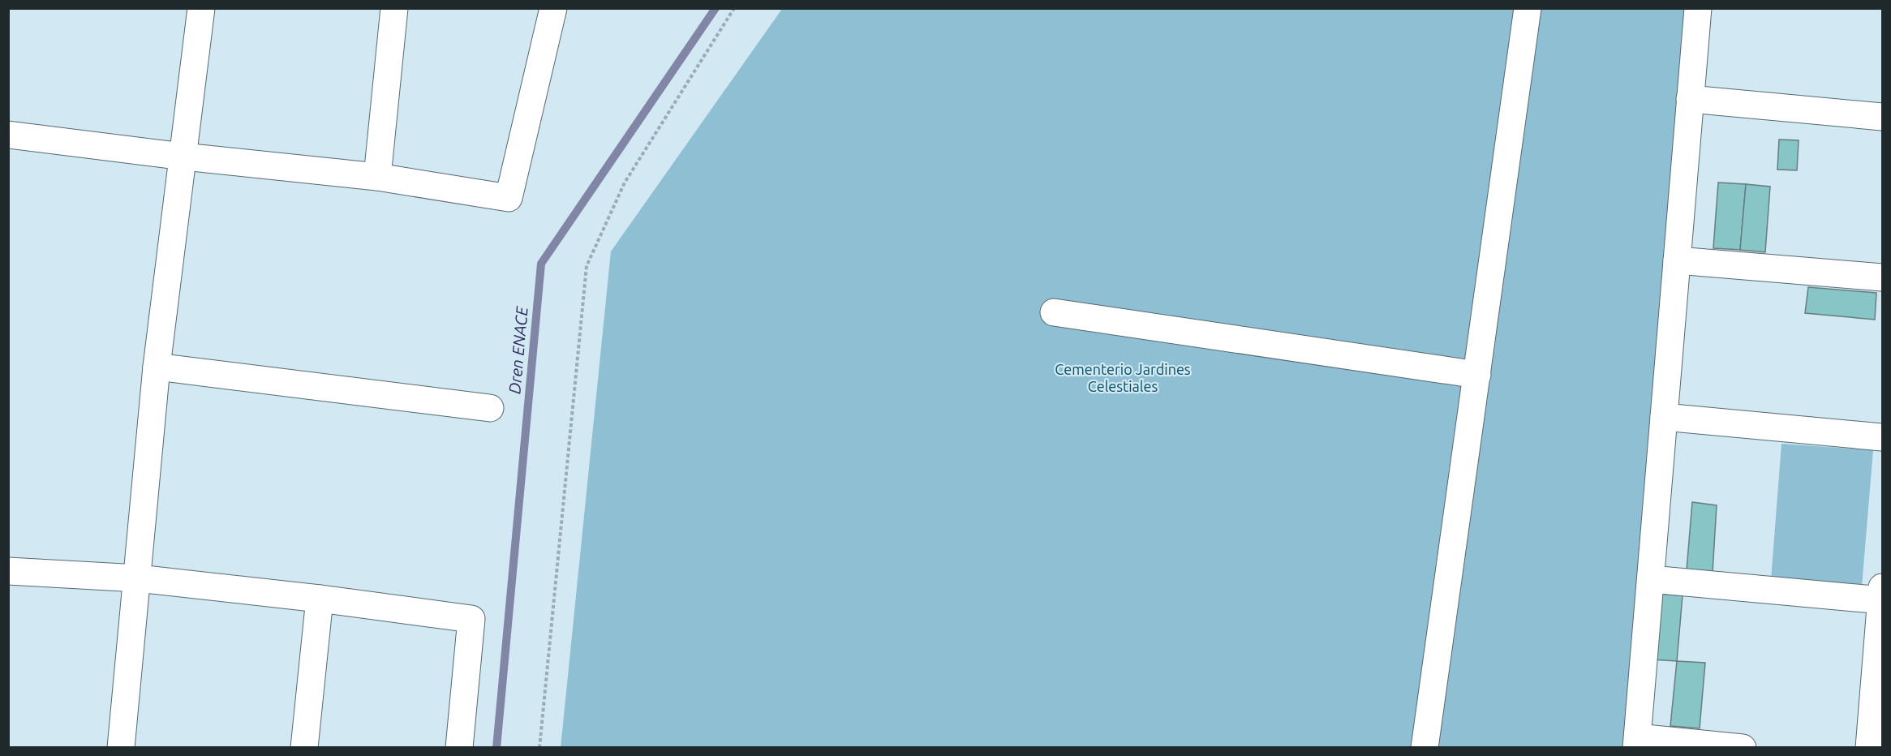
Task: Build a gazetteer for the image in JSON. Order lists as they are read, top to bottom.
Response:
{
  "water": ["Dren ENACE"],
  "parks": ["Cementerio Jardines Celestiales"]
}
